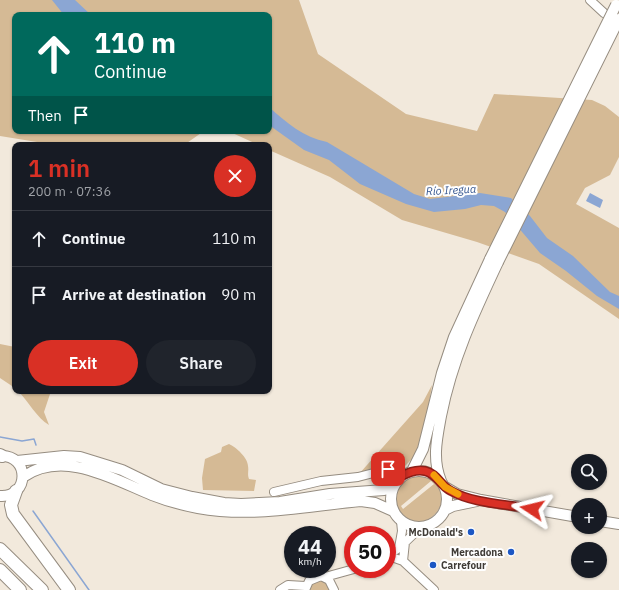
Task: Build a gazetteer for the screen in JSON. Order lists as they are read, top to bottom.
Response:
{
  "water": ["Río Iregua"],
  "places": ["McDonald's", "Mercadona", "Carrefour"],
  "page": {
    "turn": ["110 m", "Continue"],
    "then": "Then",
    "heading": ["1 min", "200 m · 07:36"],
    "list": [
      {
        "name": "Continue",
        "value": "110 m"
      },
      {
        "name": "Arrive at destination",
        "value": "90 m"
      }
    ],
    "buttons": ["Exit", "Share"],
    "map_buttons": ["+", "−"],
    "speed": "44 km/h",
    "limit": "50"
  }
}
